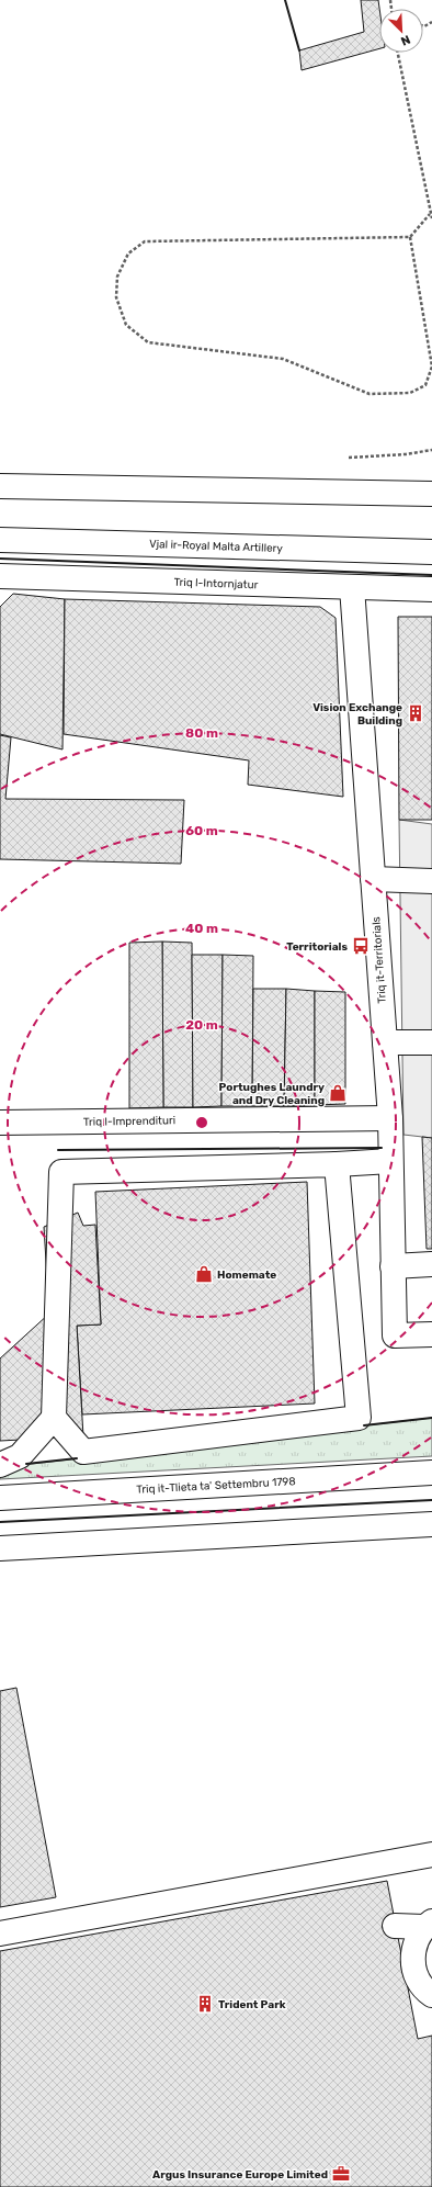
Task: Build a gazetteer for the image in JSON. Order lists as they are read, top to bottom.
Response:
{
  "streets": {
    "main road": [
      "Vjal ir-Royal Malta Artillery",
      "Triq l-Intornjatur",
      "Triq it-Territorials",
      "Triq l-Imprendituri",
      "Triq it-Tlieta ta' Settembru 1798"
    ]
  },
  "crossings": [
    ["Triq l-Intornjatur", "Triq it-Territorials"],
    ["Triq it-Territorials", "Triq l-Imprendituri"]
  ],
  "places": {
    "building": ["Vision Exchange Building", "Trident Park"],
    "bus stop": ["Territorials"],
    "shop": ["Portughes Laundry and Dry Cleaning", "Homemate"],
    "office": ["Argus Insurance Europe Limited"]
  },
  "north": "bottom right",
  "rings": [
    "80 m",
    "60 m",
    "40 m",
    "20 m"
  ]
}
